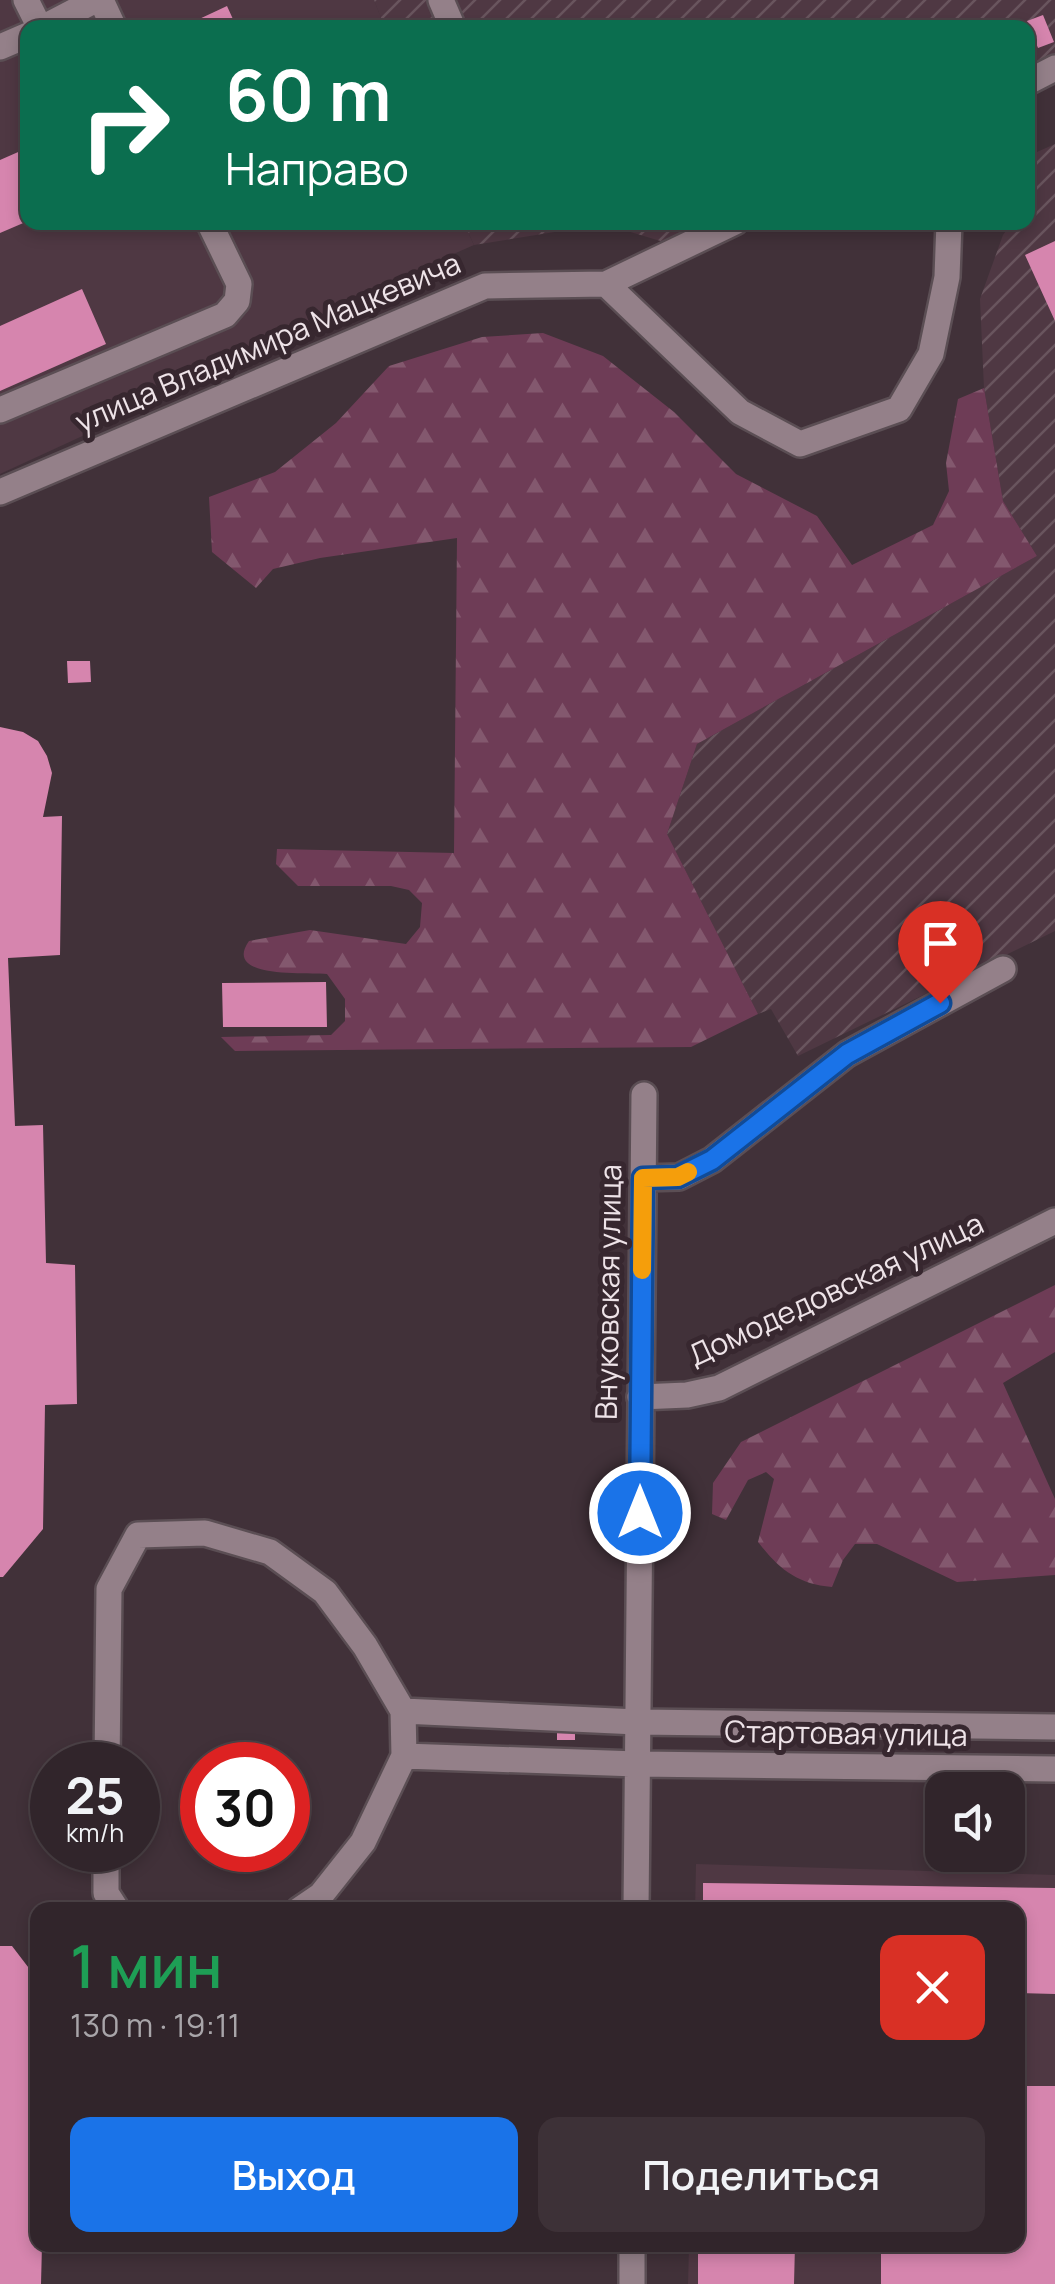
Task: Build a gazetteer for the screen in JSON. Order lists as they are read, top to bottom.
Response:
{
  "streets": {
    "street": [
      "улица Владимира Мацкевича",
      "Домодедовская улица",
      "Внуковская улица",
      "Стартовая улица"
    ]
  },
  "crossings": [
    ["Домодедовская улица", "Внуковская улица"],
    ["Внуковская улица", "Стартовая улица"]
  ],
  "page": {
    "turn": ["60 m", "Направо"],
    "speed": "25 km/h",
    "limit": "30",
    "heading": ["1 мин", "130 m · 19:11"],
    "buttons": ["Выход", "Поделиться"]
  }
}
